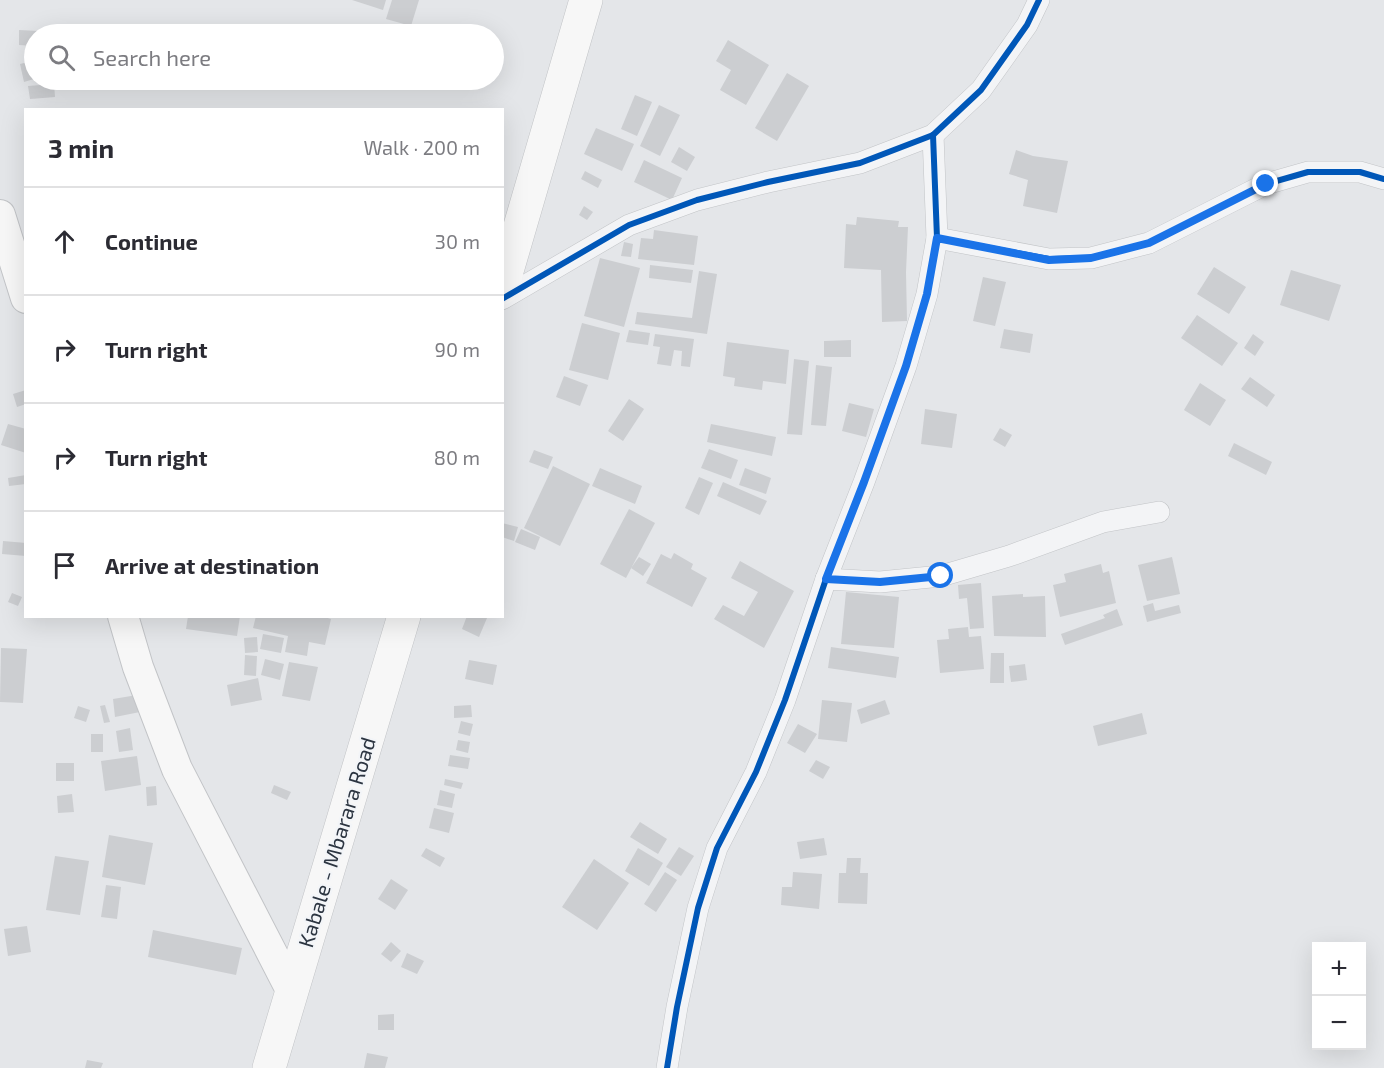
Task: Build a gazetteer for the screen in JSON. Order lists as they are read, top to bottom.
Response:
{
  "streets": {
    "main road": ["Kabale - Mbarara Road"]
  },
  "page": {
    "search": "Search here",
    "heading": ["3 min", "Walk · 200 m"],
    "list": [
      ["Continue", "30 m"],
      ["Turn right", "90 m"],
      ["Turn right", "80 m"],
      "Arrive at destination"
    ],
    "map_buttons": ["+", "−"]
  }
}
